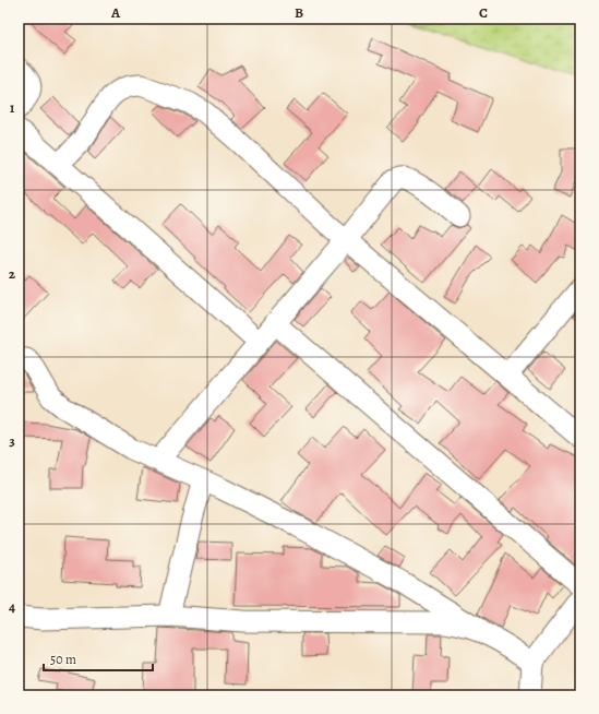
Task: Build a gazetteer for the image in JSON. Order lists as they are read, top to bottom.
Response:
{
  "scale_bar": "50 m",
  "grid": {
    "columns": ["A", "B", "C"],
    "rows": [
      "1",
      "2",
      "3",
      "4"
    ]
  }
}
